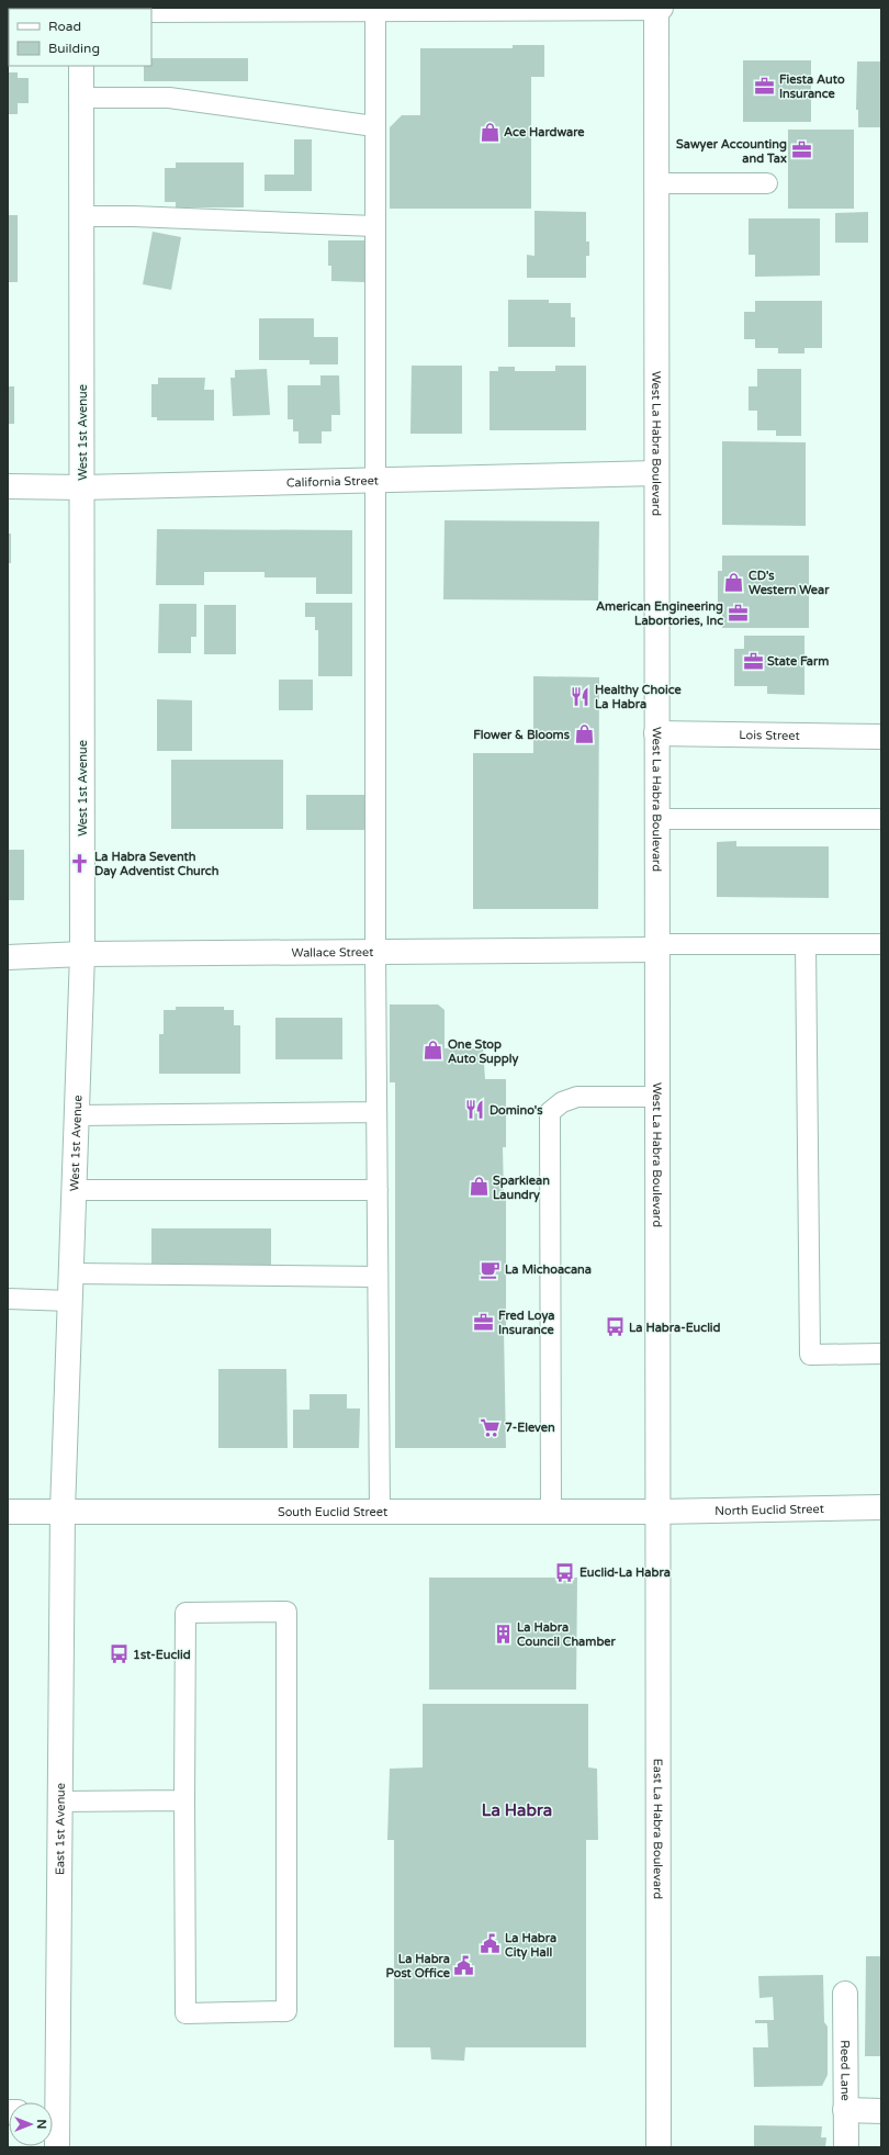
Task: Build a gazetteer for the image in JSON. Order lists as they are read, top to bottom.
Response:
{
  "streets": {
    "street": [
      "West 1st Avenue",
      "West La Habra Boulevard",
      "California Street",
      "Lois Street",
      "Wallace Street",
      "North Euclid Street",
      "South Euclid Street",
      "East 1st Avenue",
      "East La Habra Boulevard",
      "Reed Lane"
    ]
  },
  "crossings": [
    ["West 1st Avenue", "California Street"],
    ["West 1st Avenue", "Wallace Street"],
    ["West 1st Avenue", "South Euclid Street"],
    ["West 1st Avenue", "East 1st Avenue"],
    ["West La Habra Boulevard", "California Street"],
    ["West La Habra Boulevard", "Lois Street"],
    ["West La Habra Boulevard", "Wallace Street"],
    ["West La Habra Boulevard", "North Euclid Street"],
    ["West La Habra Boulevard", "South Euclid Street"],
    ["West La Habra Boulevard", "East La Habra Boulevard"],
    ["North Euclid Street", "South Euclid Street"],
    ["North Euclid Street", "East La Habra Boulevard"],
    ["South Euclid Street", "East 1st Avenue"],
    ["South Euclid Street", "East La Habra Boulevard"]
  ],
  "districts": ["La Habra"],
  "places": {
    "office": [
      "Fiesta Auto Insurance",
      "Sawyer Accounting and Tax",
      "American Engineering Labortories, Inc",
      "State Farm",
      "Fred Loya Insurance"
    ],
    "shop": [
      "Ace Hardware",
      "CD's Western Wear",
      "Flower & Blooms",
      "One Stop Auto Supply",
      "Sparklean Laundry"
    ],
    "restaurant": ["Healthy Choice La Habra", "Domino's"],
    "church": ["La Habra Seventh Day Adventist Church"],
    "cafe": ["La Michoacana"],
    "bus stop": ["La Habra-Euclid", "Euclid-La Habra", "1st-Euclid"],
    "supermarket": ["7-Eleven"],
    "building": ["La Habra Council Chamber"],
    "public building": ["La Habra City Hall", "La Habra Post Office"]
  },
  "legend": ["Road", "Building"],
  "north": "right"
}
